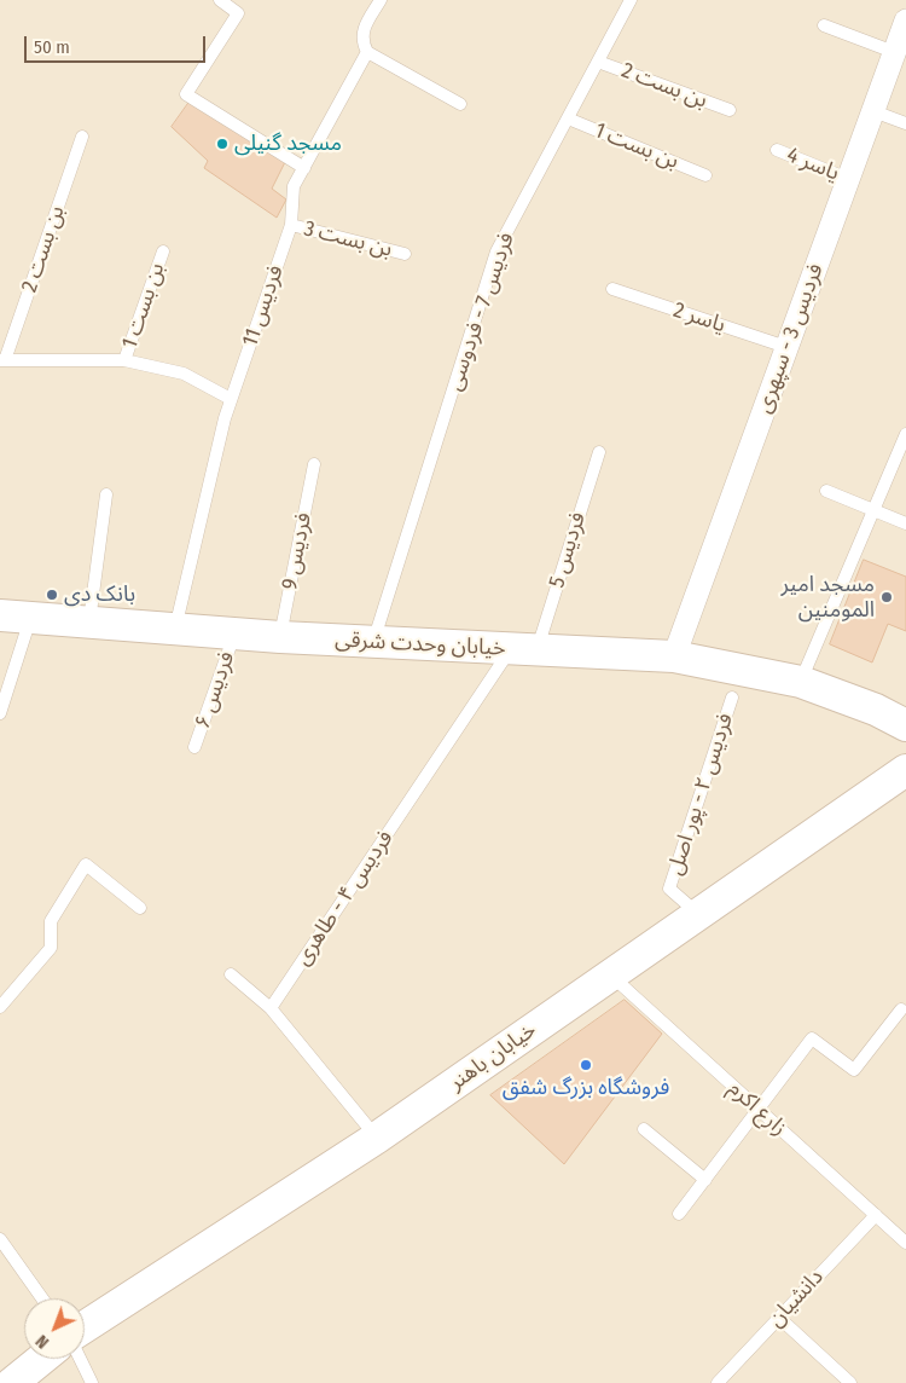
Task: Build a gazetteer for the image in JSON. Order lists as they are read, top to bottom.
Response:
{
  "streets": {
    "main road": ["خیابان وحدت شرقی", "خیابان باهنر"],
    "street": ["فردیس 3 - سپهری"],
    "lane": [
      "بن بست 2",
      "بن بست 1",
      "یاسر 4",
      "بن بست 3",
      "فردیس 11",
      "فردیس 7 - فردوسی",
      "یاسر 2",
      "فردیس 5",
      "فردیس 9",
      "فردیس ۶",
      "فردیس ۲ - پور اصل",
      "فردیس ۴ - طاهری",
      "زارع اکرم",
      "دانشیان"
    ]
  },
  "crossings": [
    ["بن بست 2", "فردیس 7 - فردوسی"],
    ["بن بست 1", "فردیس 7 - فردوسی"],
    ["یاسر 4", "فردیس 3 - سپهری"],
    ["بن بست 3", "فردیس 11"],
    ["فردیس 11", "خیابان وحدت شرقی"],
    ["فردیس 7 - فردوسی", "خیابان وحدت شرقی"],
    ["یاسر 2", "فردیس 3 - سپهری"],
    ["فردیس 3 - سپهری", "خیابان وحدت شرقی"],
    ["فردیس 5", "خیابان وحدت شرقی"],
    ["فردیس 5", "فردیس ۴ - طاهری"],
    ["فردیس 9", "خیابان وحدت شرقی"],
    ["خیابان وحدت شرقی", "فردیس ۶"],
    ["خیابان وحدت شرقی", "فردیس ۴ - طاهری"],
    ["خیابان وحدت شرقی", "خیابان باهنر"],
    ["فردیس ۲ - پور اصل", "خیابان باهنر"],
    ["خیابان باهنر", "زارع اکرم"],
    ["زارع اکرم", "دانشیان"]
  ],
  "places": [
    "مسجد گنیلی",
    "بانک دی",
    "مسجد امیر المومنین",
    "فروشگاه بزرگ شفق"
  ],
  "scale_bar": "50 m",
  "north": "bottom left"
}
